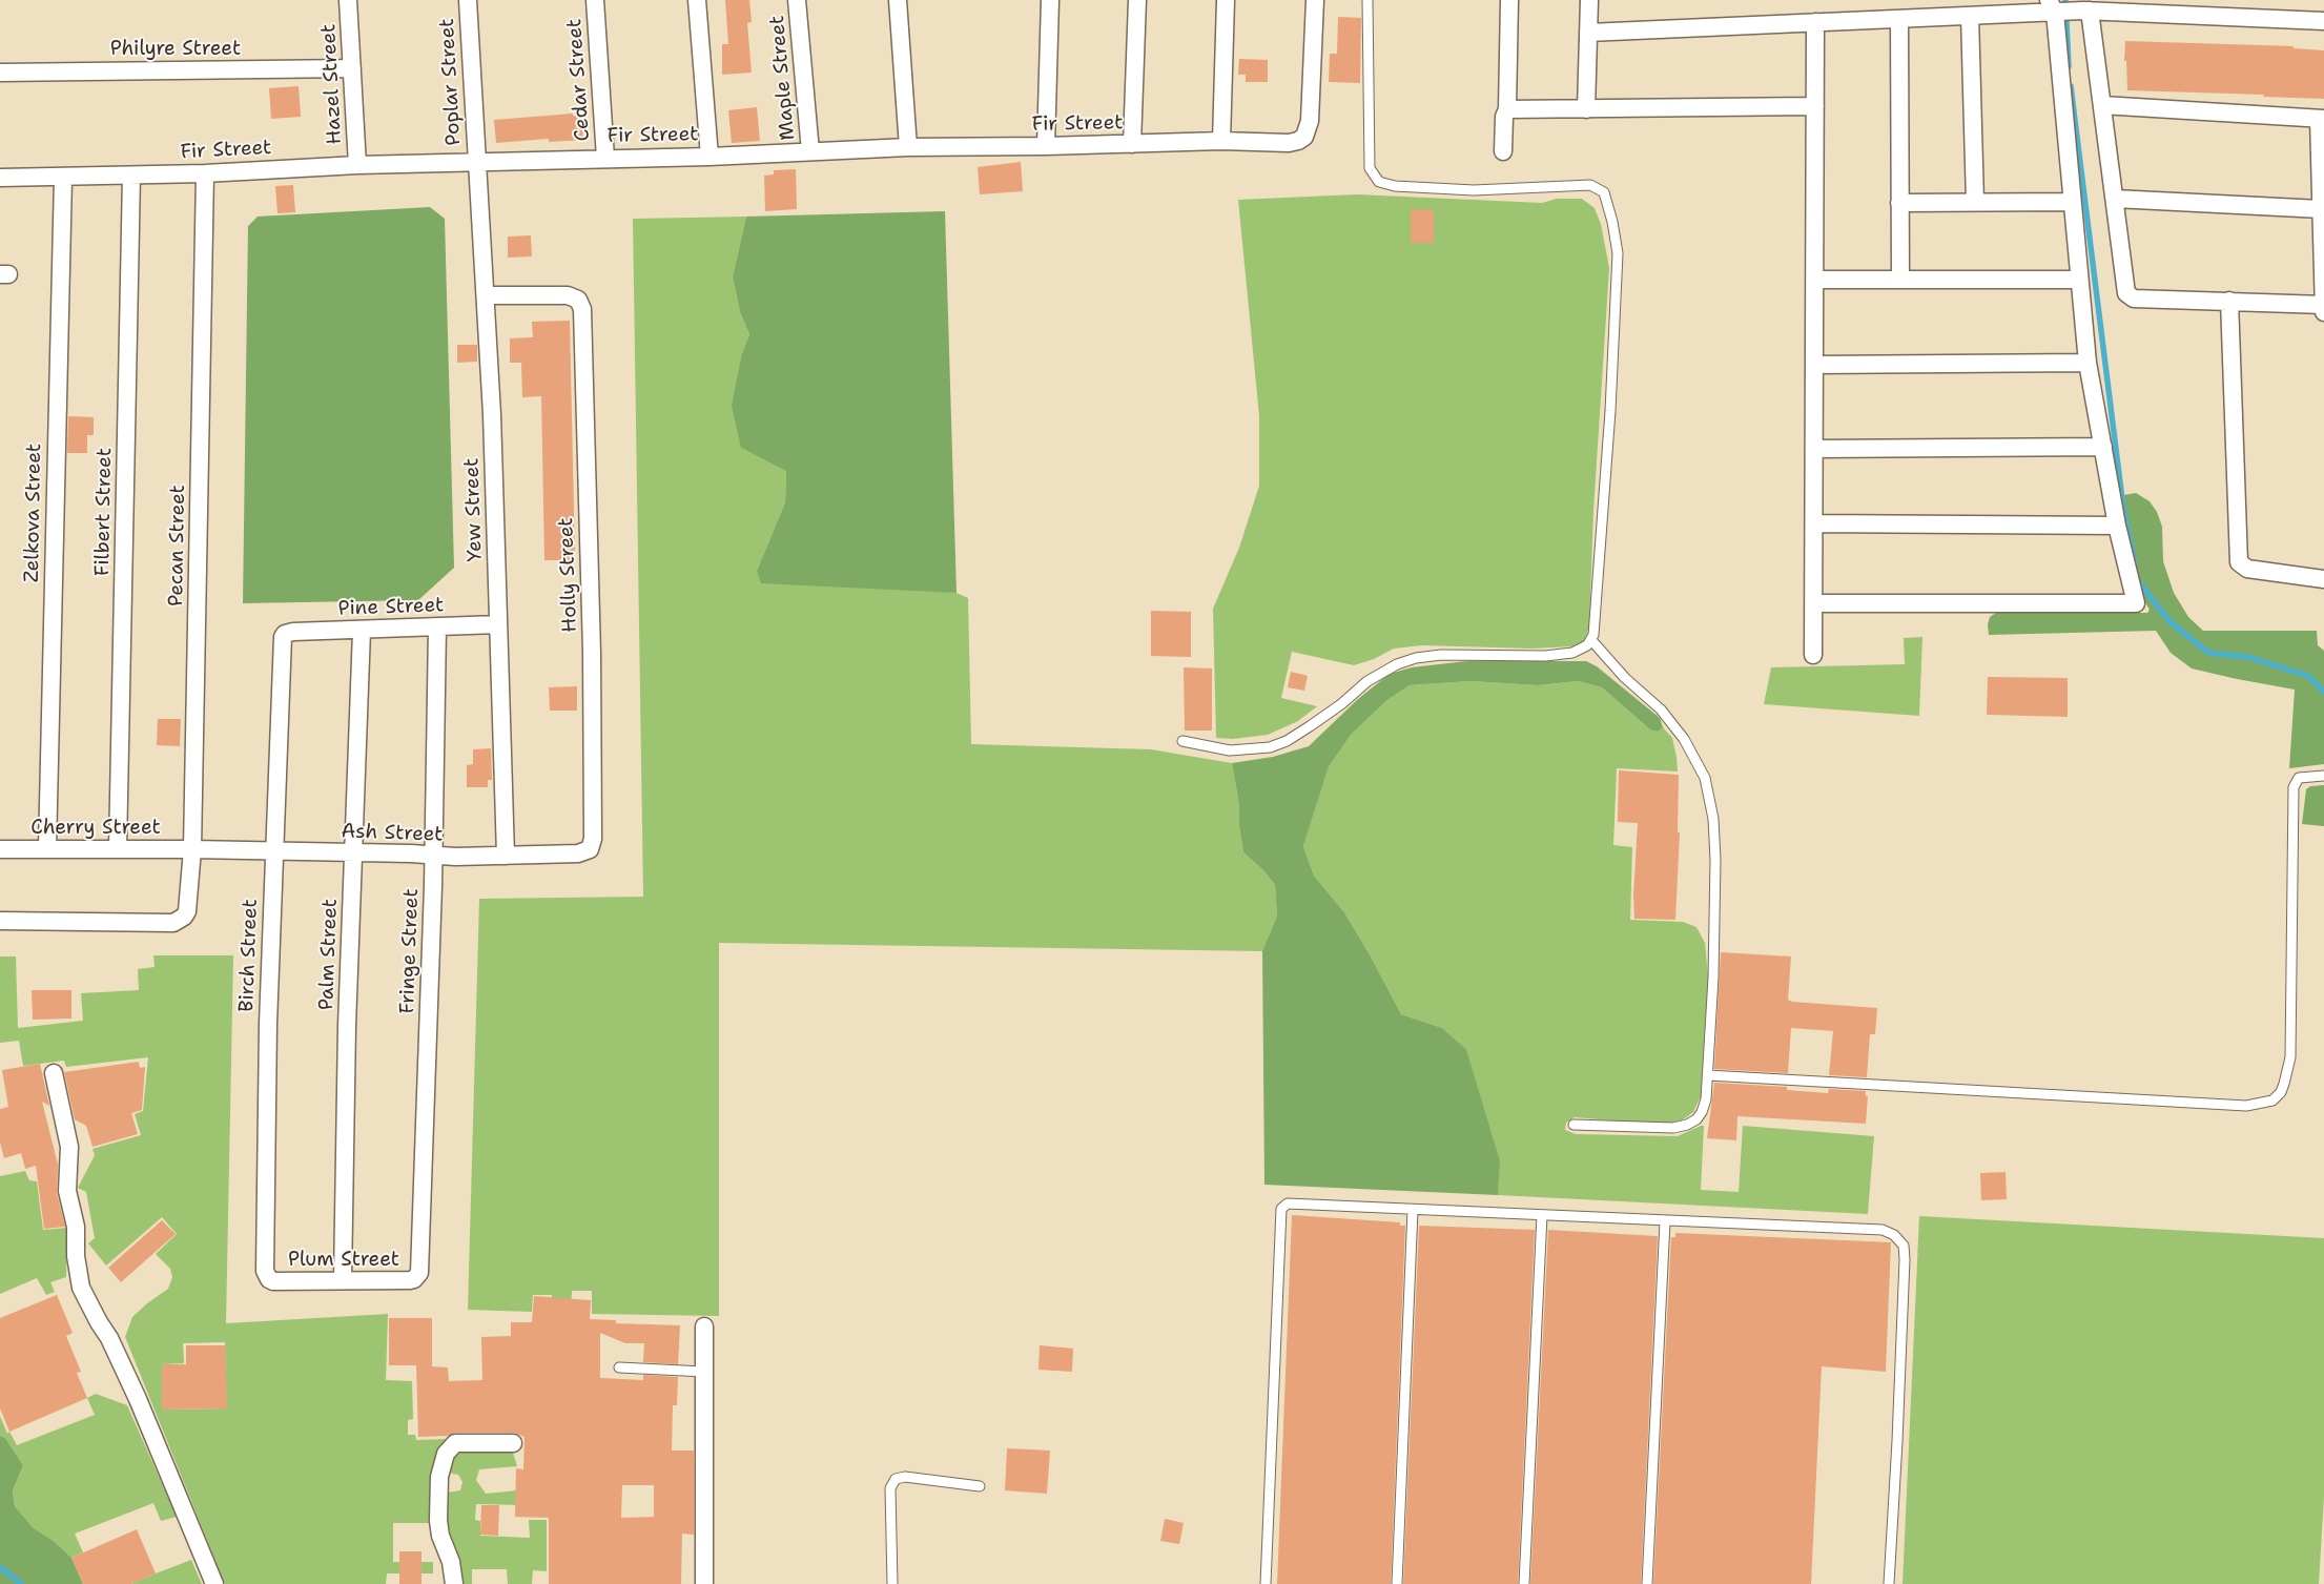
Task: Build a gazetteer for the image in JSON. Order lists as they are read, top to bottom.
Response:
{
  "streets": {
    "street": [
      "Philyre Street",
      "Maple Street",
      "Cedar Street",
      "Poplar Street",
      "Hazel Street",
      "Fir Street",
      "Yew Street",
      "Filbert Street",
      "Zelkova Street",
      "Pecan Street",
      "Holly Street",
      "Pine Street",
      "Cherry Street",
      "Ash Street",
      "Fringe Street",
      "Palm Street",
      "Birch Street",
      "Plum Street"
    ]
  },
  "crossings": [
    ["Philyre Street", "Hazel Street"],
    ["Maple Street", "Fir Street"],
    ["Cedar Street", "Fir Street"],
    ["Poplar Street", "Fir Street"],
    ["Poplar Street", "Yew Street"],
    ["Hazel Street", "Fir Street"],
    ["Fir Street", "Yew Street"],
    ["Fir Street", "Filbert Street"],
    ["Fir Street", "Zelkova Street"],
    ["Fir Street", "Pecan Street"],
    ["Yew Street", "Holly Street"],
    ["Yew Street", "Pine Street"],
    ["Yew Street", "Ash Street"],
    ["Filbert Street", "Cherry Street"],
    ["Zelkova Street", "Cherry Street"],
    ["Pecan Street", "Cherry Street"],
    ["Pecan Street", "Ash Street"],
    ["Holly Street", "Ash Street"],
    ["Pine Street", "Fringe Street"],
    ["Pine Street", "Palm Street"],
    ["Pine Street", "Birch Street"],
    ["Cherry Street", "Ash Street"],
    ["Ash Street", "Fringe Street"],
    ["Ash Street", "Palm Street"],
    ["Ash Street", "Birch Street"],
    ["Fringe Street", "Plum Street"],
    ["Palm Street", "Plum Street"],
    ["Birch Street", "Plum Street"]
  ]
}
